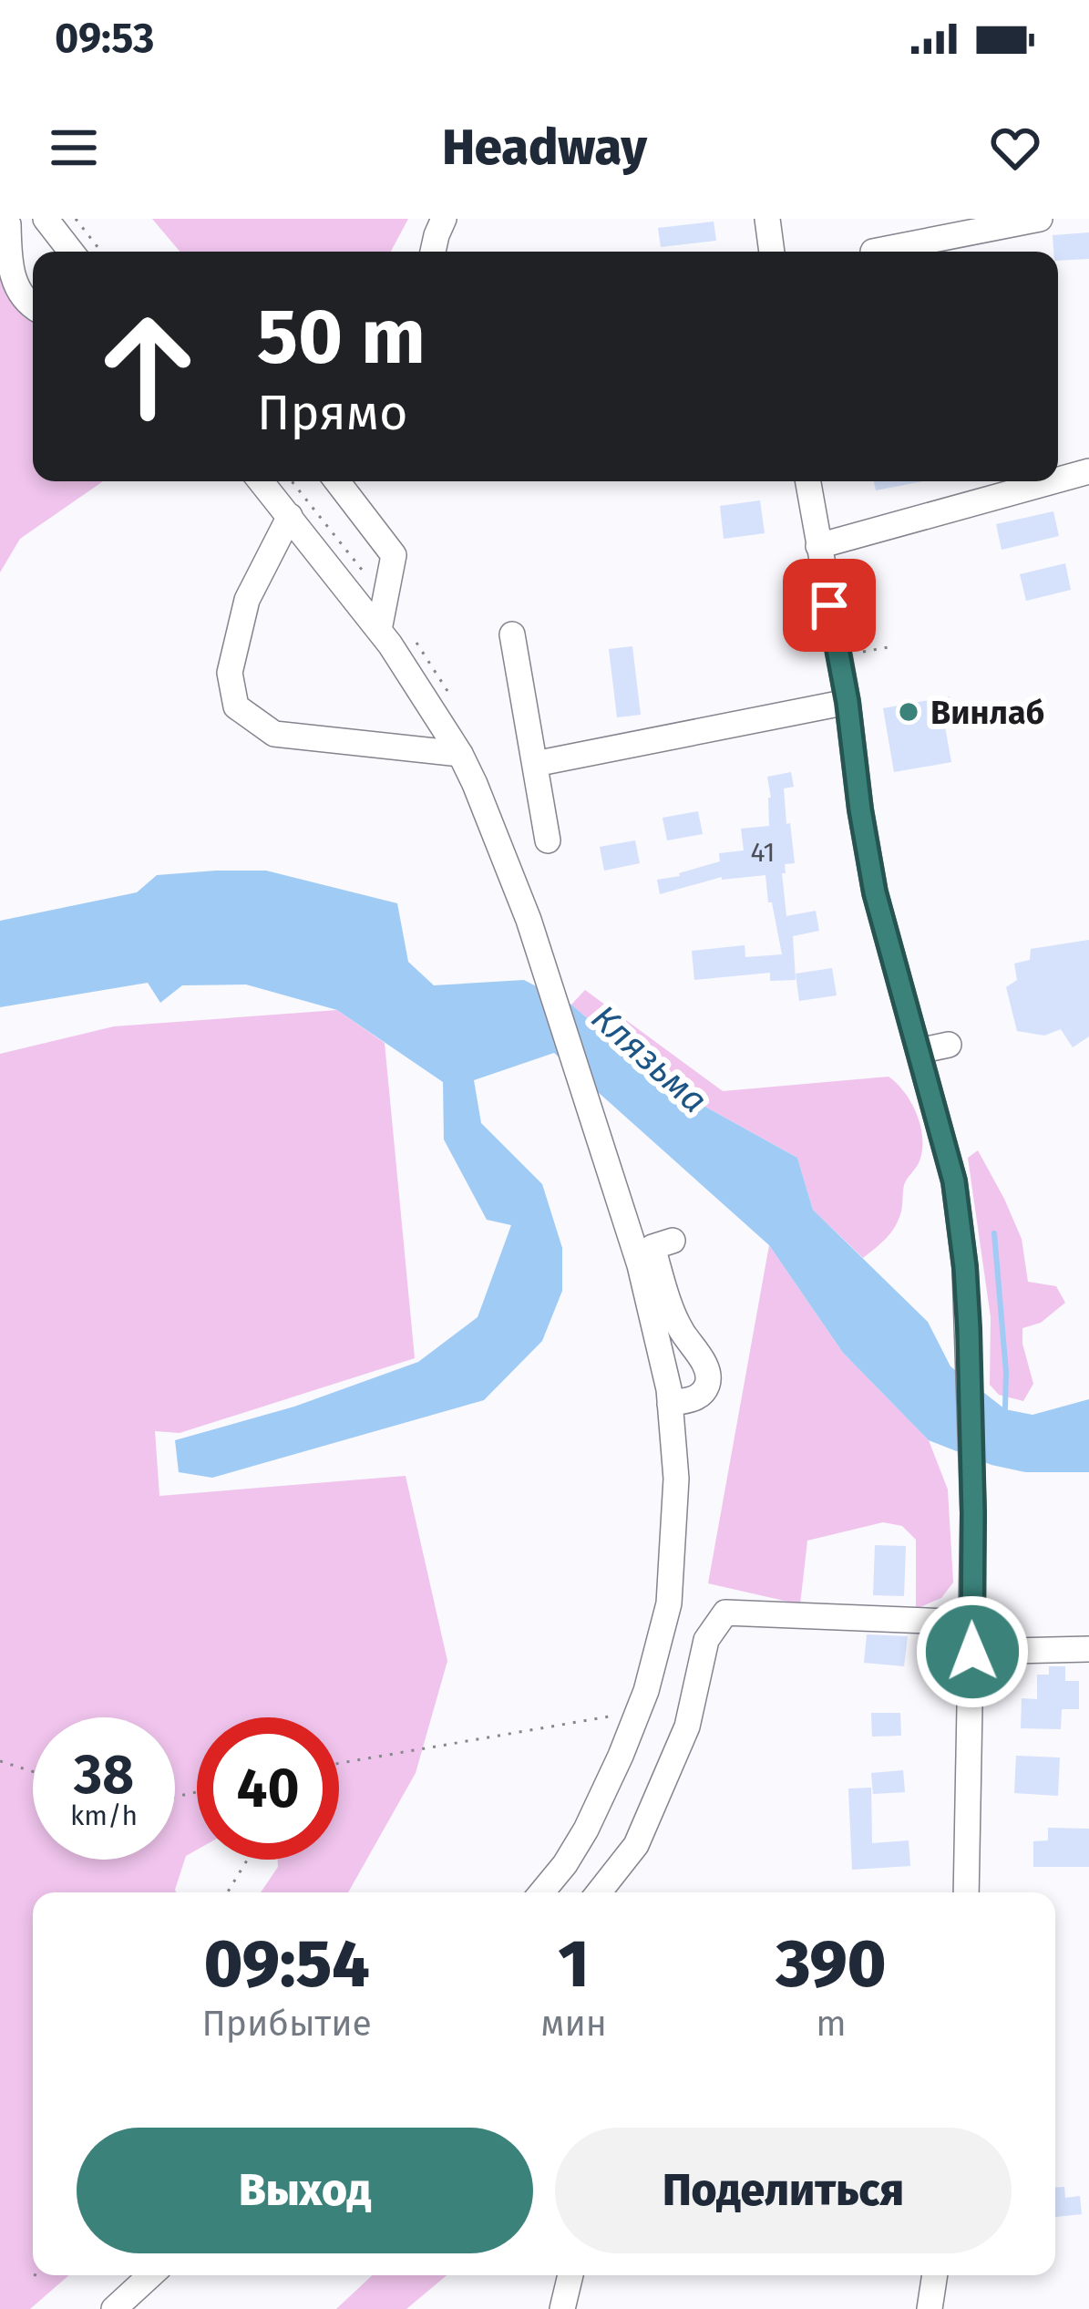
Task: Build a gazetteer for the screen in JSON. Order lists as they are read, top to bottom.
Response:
{
  "water": ["Клязьма"],
  "places": ["Винлаб"],
  "house_numbers": ["41"],
  "page": {
    "status": "09:53",
    "header": "Headway",
    "turn": ["50 m", "Прямо"],
    "speed": "38 km/h",
    "limit": "40",
    "eta": [
      "09:54",
      "Прибытие",
      "1",
      "мин",
      "390",
      "m"
    ],
    "buttons": ["Выход", "Поделиться"]
  }
}
